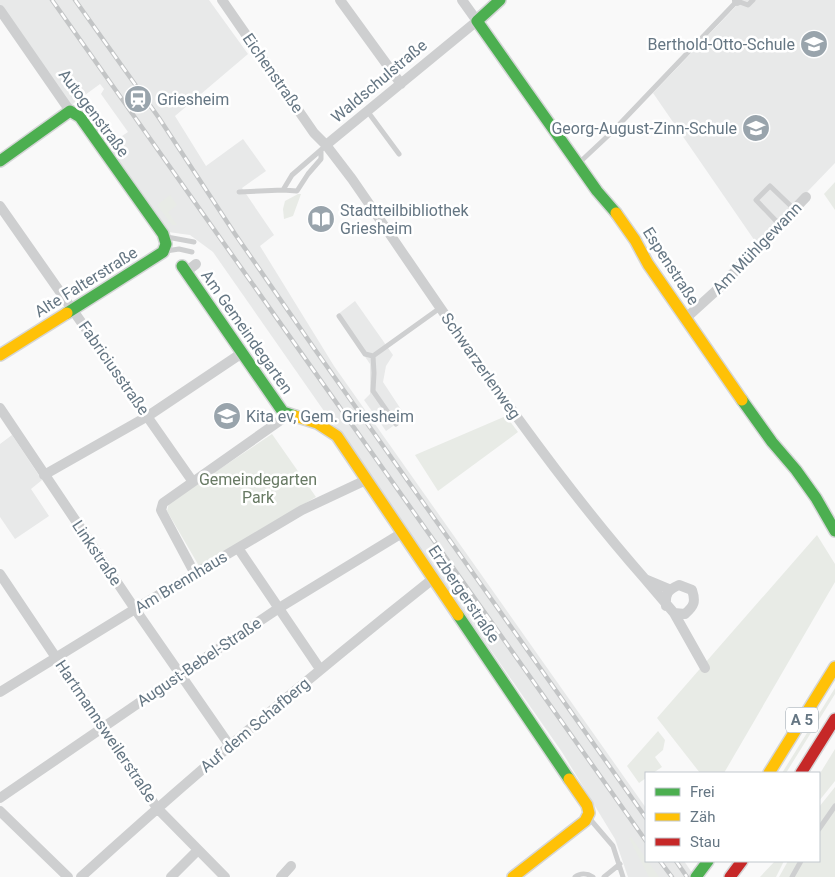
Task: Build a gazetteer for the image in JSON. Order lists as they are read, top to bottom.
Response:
{
  "streets": {
    "main road": [
      "Waldschulstraße",
      "Autogenstraße",
      "Espenstraße",
      "Alte Falterstraße",
      "Am Gemeindegarten",
      "Erzbergerstraße",
      "A 5"
    ],
    "street": [
      "Eichenstraße",
      "Am Mühlgewann",
      "Schwarzerlenweg",
      "Fabriciusstraße",
      "Linkstraße",
      "Am Brennhaus",
      "August-Bebel-Straße",
      "Auf dem Schafberg",
      "Hartmannsweilerstraße"
    ]
  },
  "crossings": [
    ["Eichenstraße", "Waldschulstraße"],
    ["Eichenstraße", "Schwarzerlenweg"],
    ["Waldschulstraße", "Espenstraße"],
    ["Waldschulstraße", "Schwarzerlenweg"],
    ["Am Mühlgewann", "Espenstraße"],
    ["Alte Falterstraße", "Fabriciusstraße"],
    ["Am Gemeindegarten", "Fabriciusstraße"],
    ["Am Gemeindegarten", "Am Brennhaus"],
    ["Am Gemeindegarten", "Erzbergerstraße"],
    ["Linkstraße", "Am Brennhaus"],
    ["Linkstraße", "August-Bebel-Straße"],
    ["Linkstraße", "Auf dem Schafberg"],
    ["Am Brennhaus", "Erzbergerstraße"],
    ["Am Brennhaus", "Hartmannsweilerstraße"],
    ["Erzbergerstraße", "August-Bebel-Straße"],
    ["Erzbergerstraße", "Auf dem Schafberg"],
    ["August-Bebel-Straße", "Hartmannsweilerstraße"],
    ["Auf dem Schafberg", "Hartmannsweilerstraße"]
  ],
  "parks": ["Gemeindegarten Park"],
  "places": {
    "school or university": ["Berthold-Otto-Schule", "Georg-August-Zinn-Schule", "Kita ev, Gem. Griesheim"],
    "station": ["Griesheim"],
    "library": ["Stadtteilbibliothek Griesheim"]
  },
  "legend": ["Frei", "Zäh", "Stau"]
}
